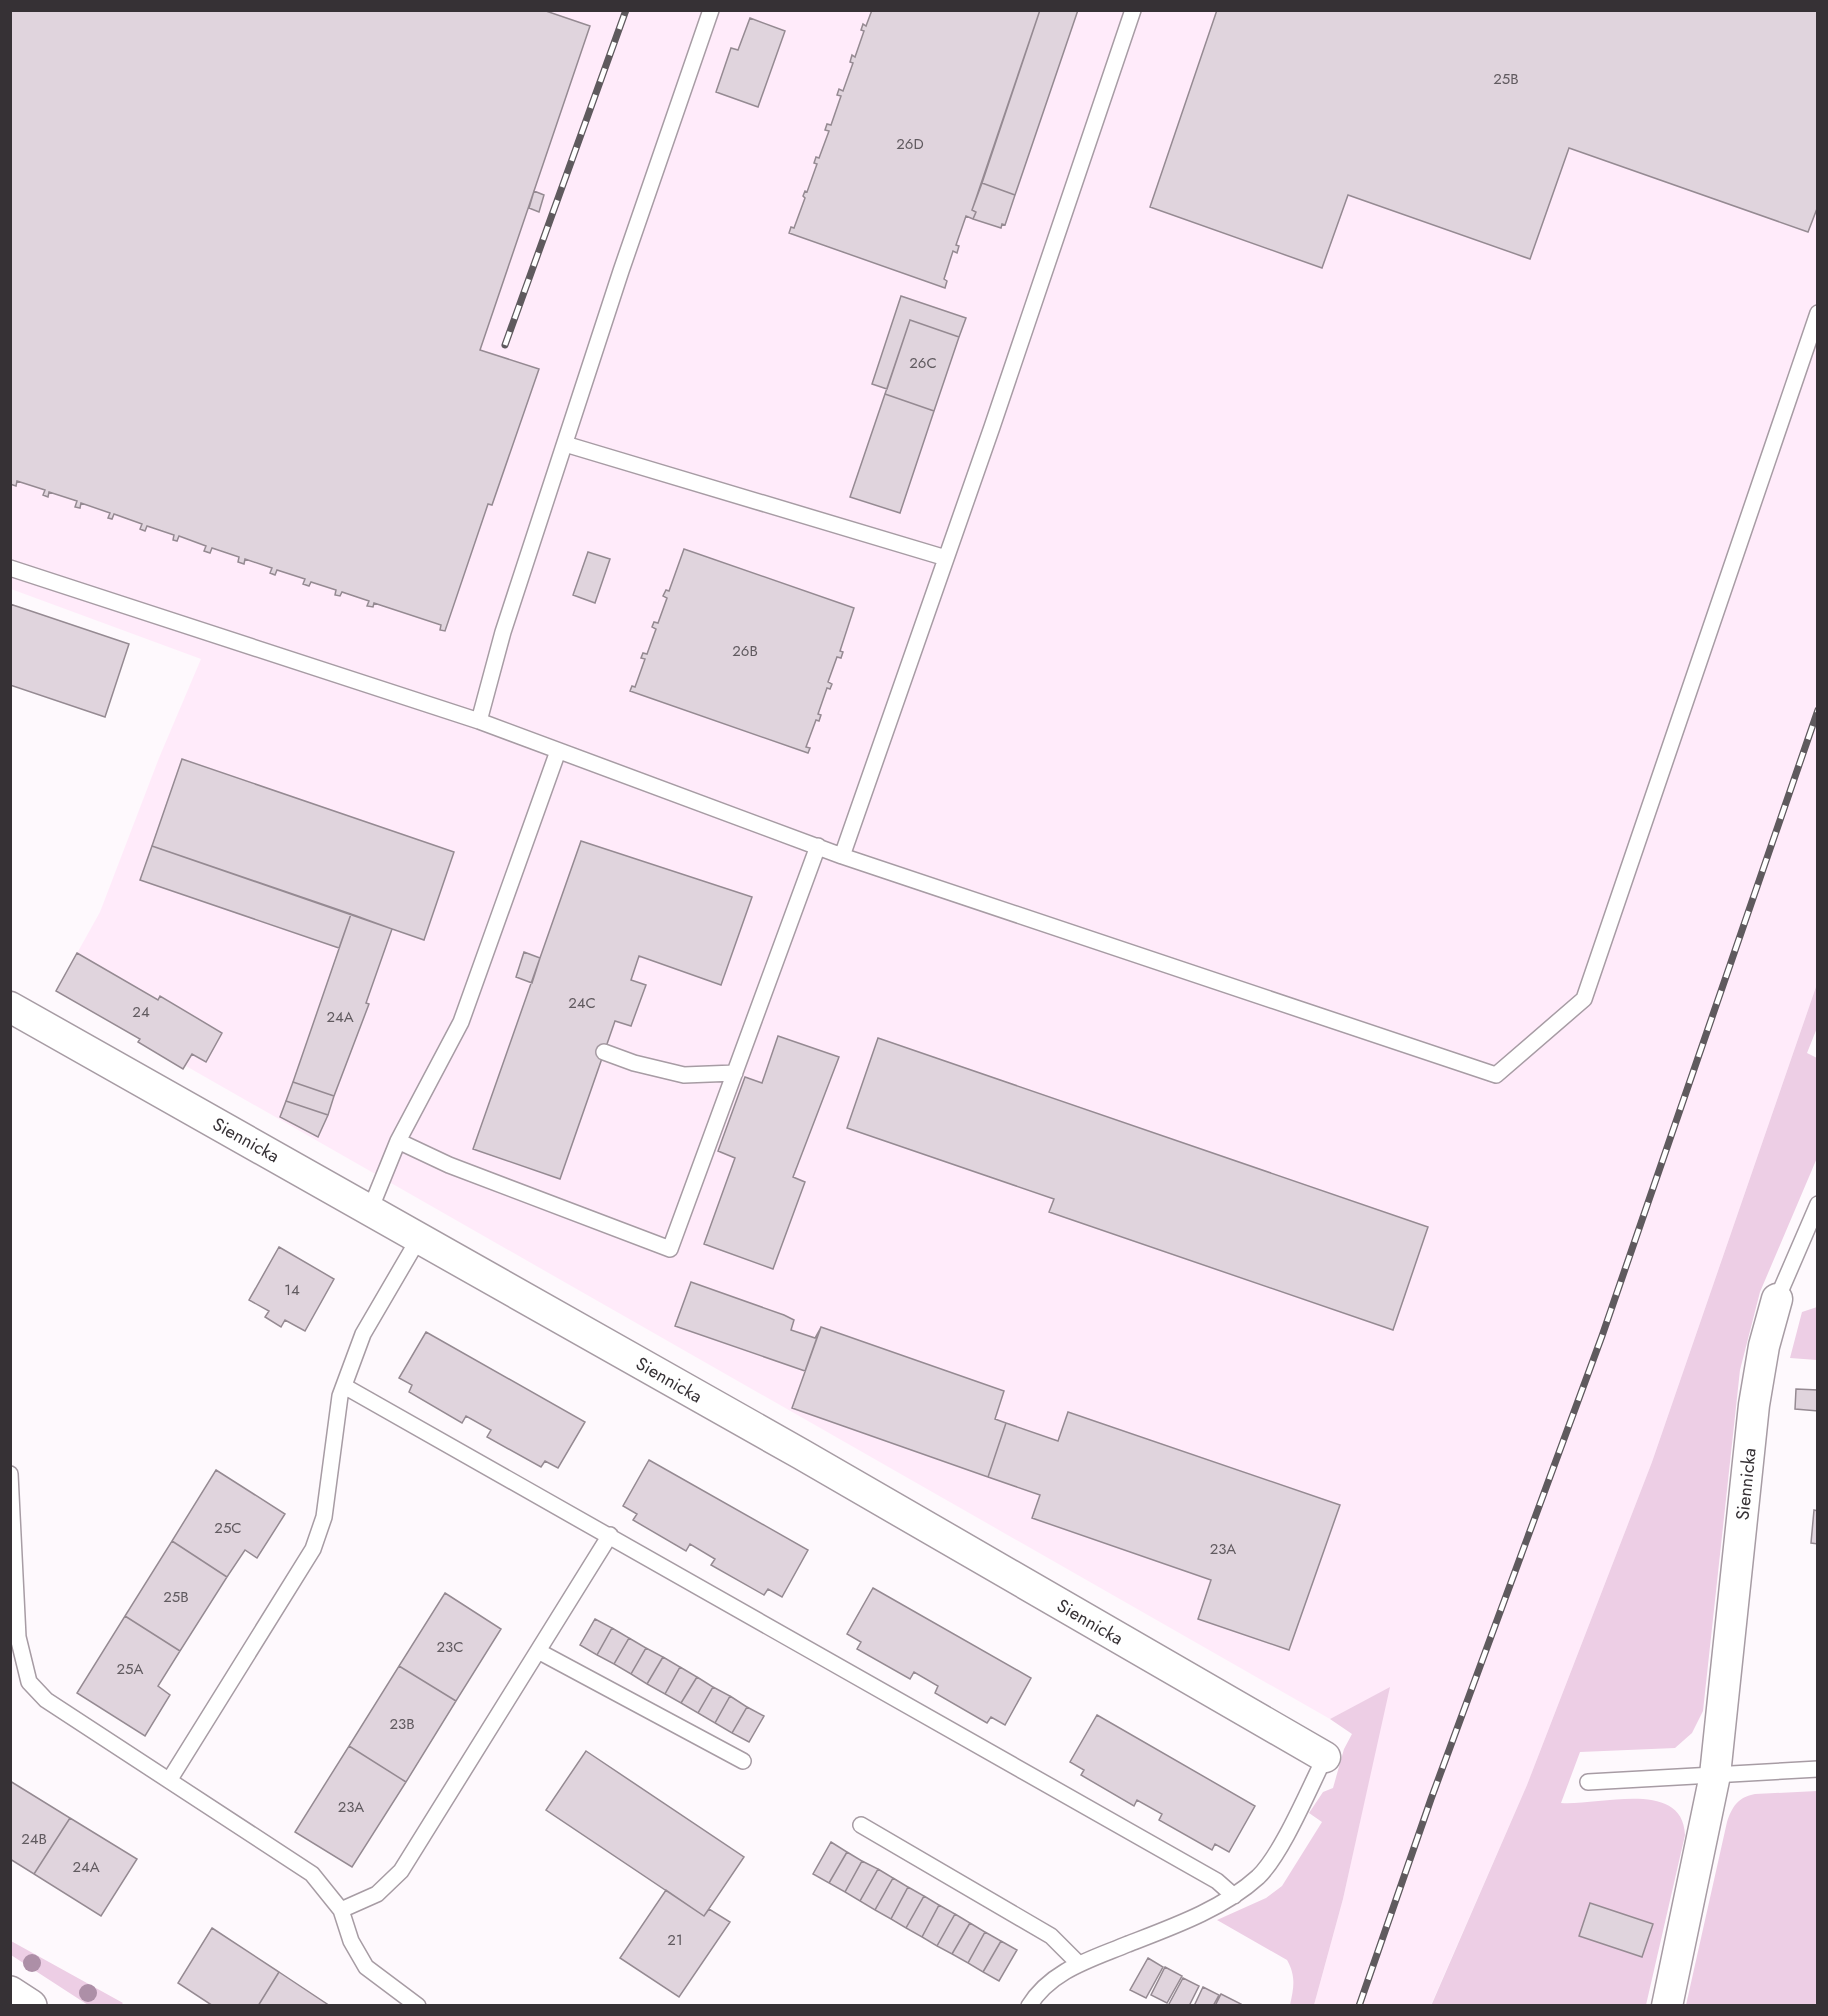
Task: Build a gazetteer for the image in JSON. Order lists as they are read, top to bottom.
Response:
{
  "streets": {
    "street": ["Siennicka"]
  },
  "house_numbers": [
    "25B",
    "26D",
    "26C",
    "26B",
    "24C",
    "24",
    "24A",
    "14",
    "25C",
    "23A",
    "25B",
    "23C",
    "25A",
    "23B",
    "23A",
    "24B",
    "24A",
    "21"
  ]
}
